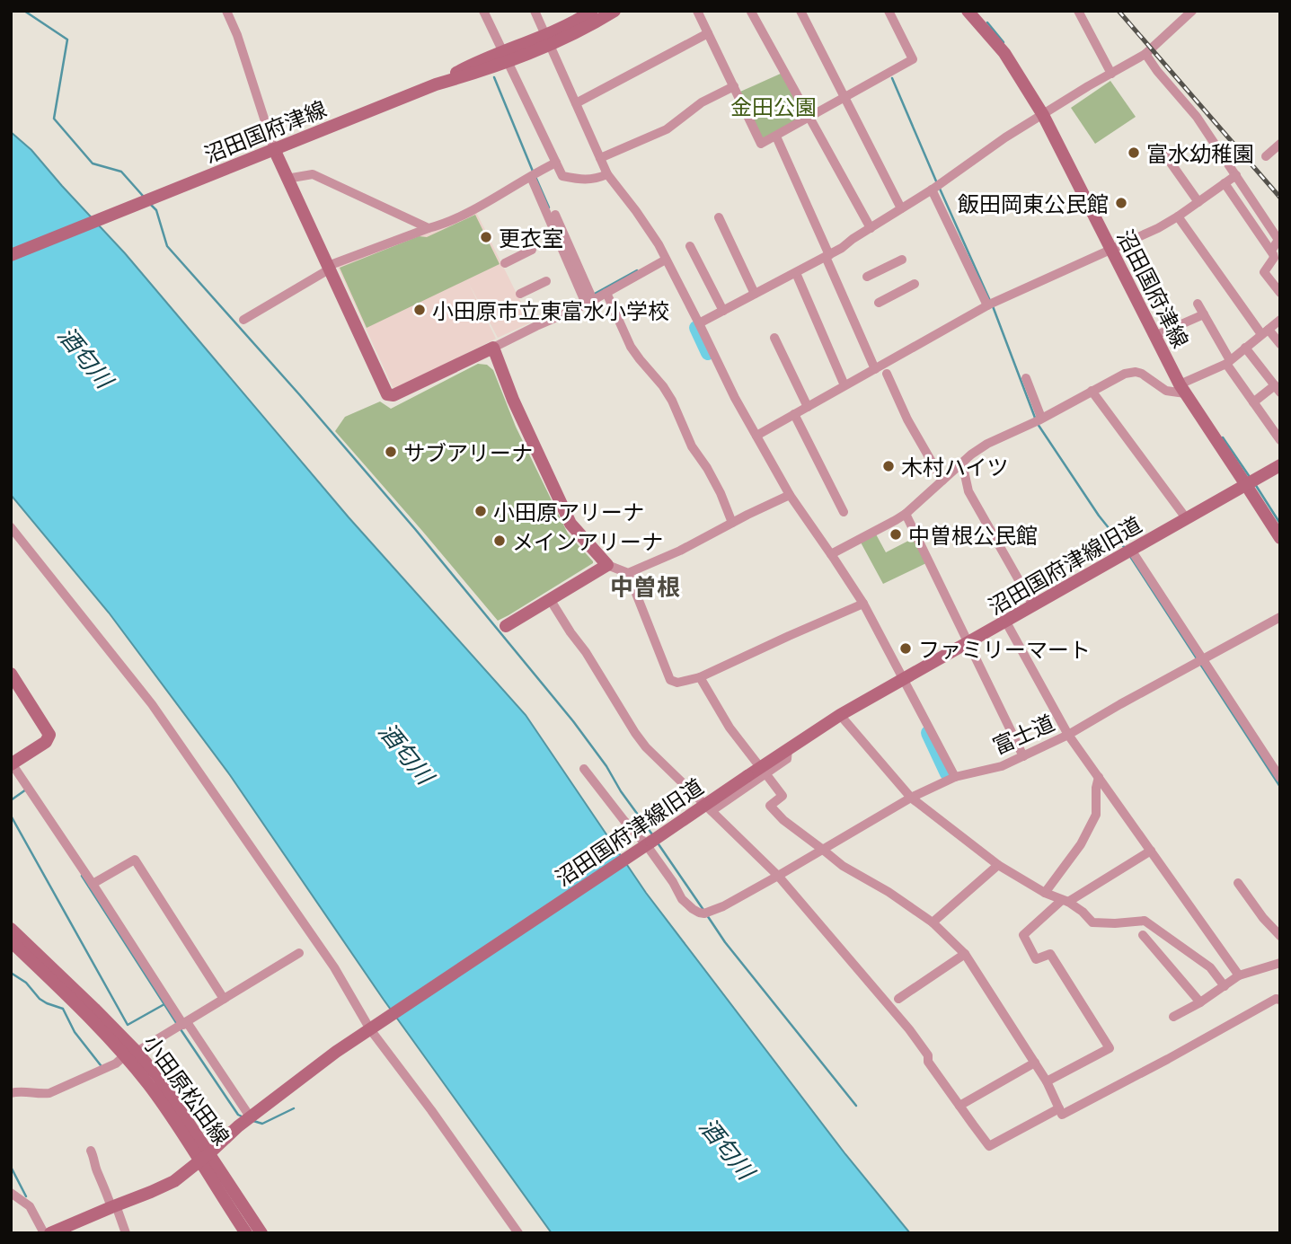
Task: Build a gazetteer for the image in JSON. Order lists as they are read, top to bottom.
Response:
{
  "streets": {
    "street": [
      "沼田国府津線",
      "沼田国府津線旧道",
      "富士道",
      "小田原松田線"
    ]
  },
  "crossings": [
    ["沼田国府津線", "沼田国府津線旧道"],
    ["沼田国府津線旧道", "富士道"],
    ["沼田国府津線旧道", "小田原松田線"]
  ],
  "districts": ["中曽根"],
  "water": ["酒匂川"],
  "parks": ["金田公園"],
  "places": [
    "富水幼稚園",
    "飯田岡東公民館",
    "更衣室",
    "小田原市立東富水小学校",
    "サブアリーナ",
    "木村ハイツ",
    "小田原アリーナ",
    "中曽根公民館",
    "メインアリーナ",
    "ファミリーマート"
  ]
}
